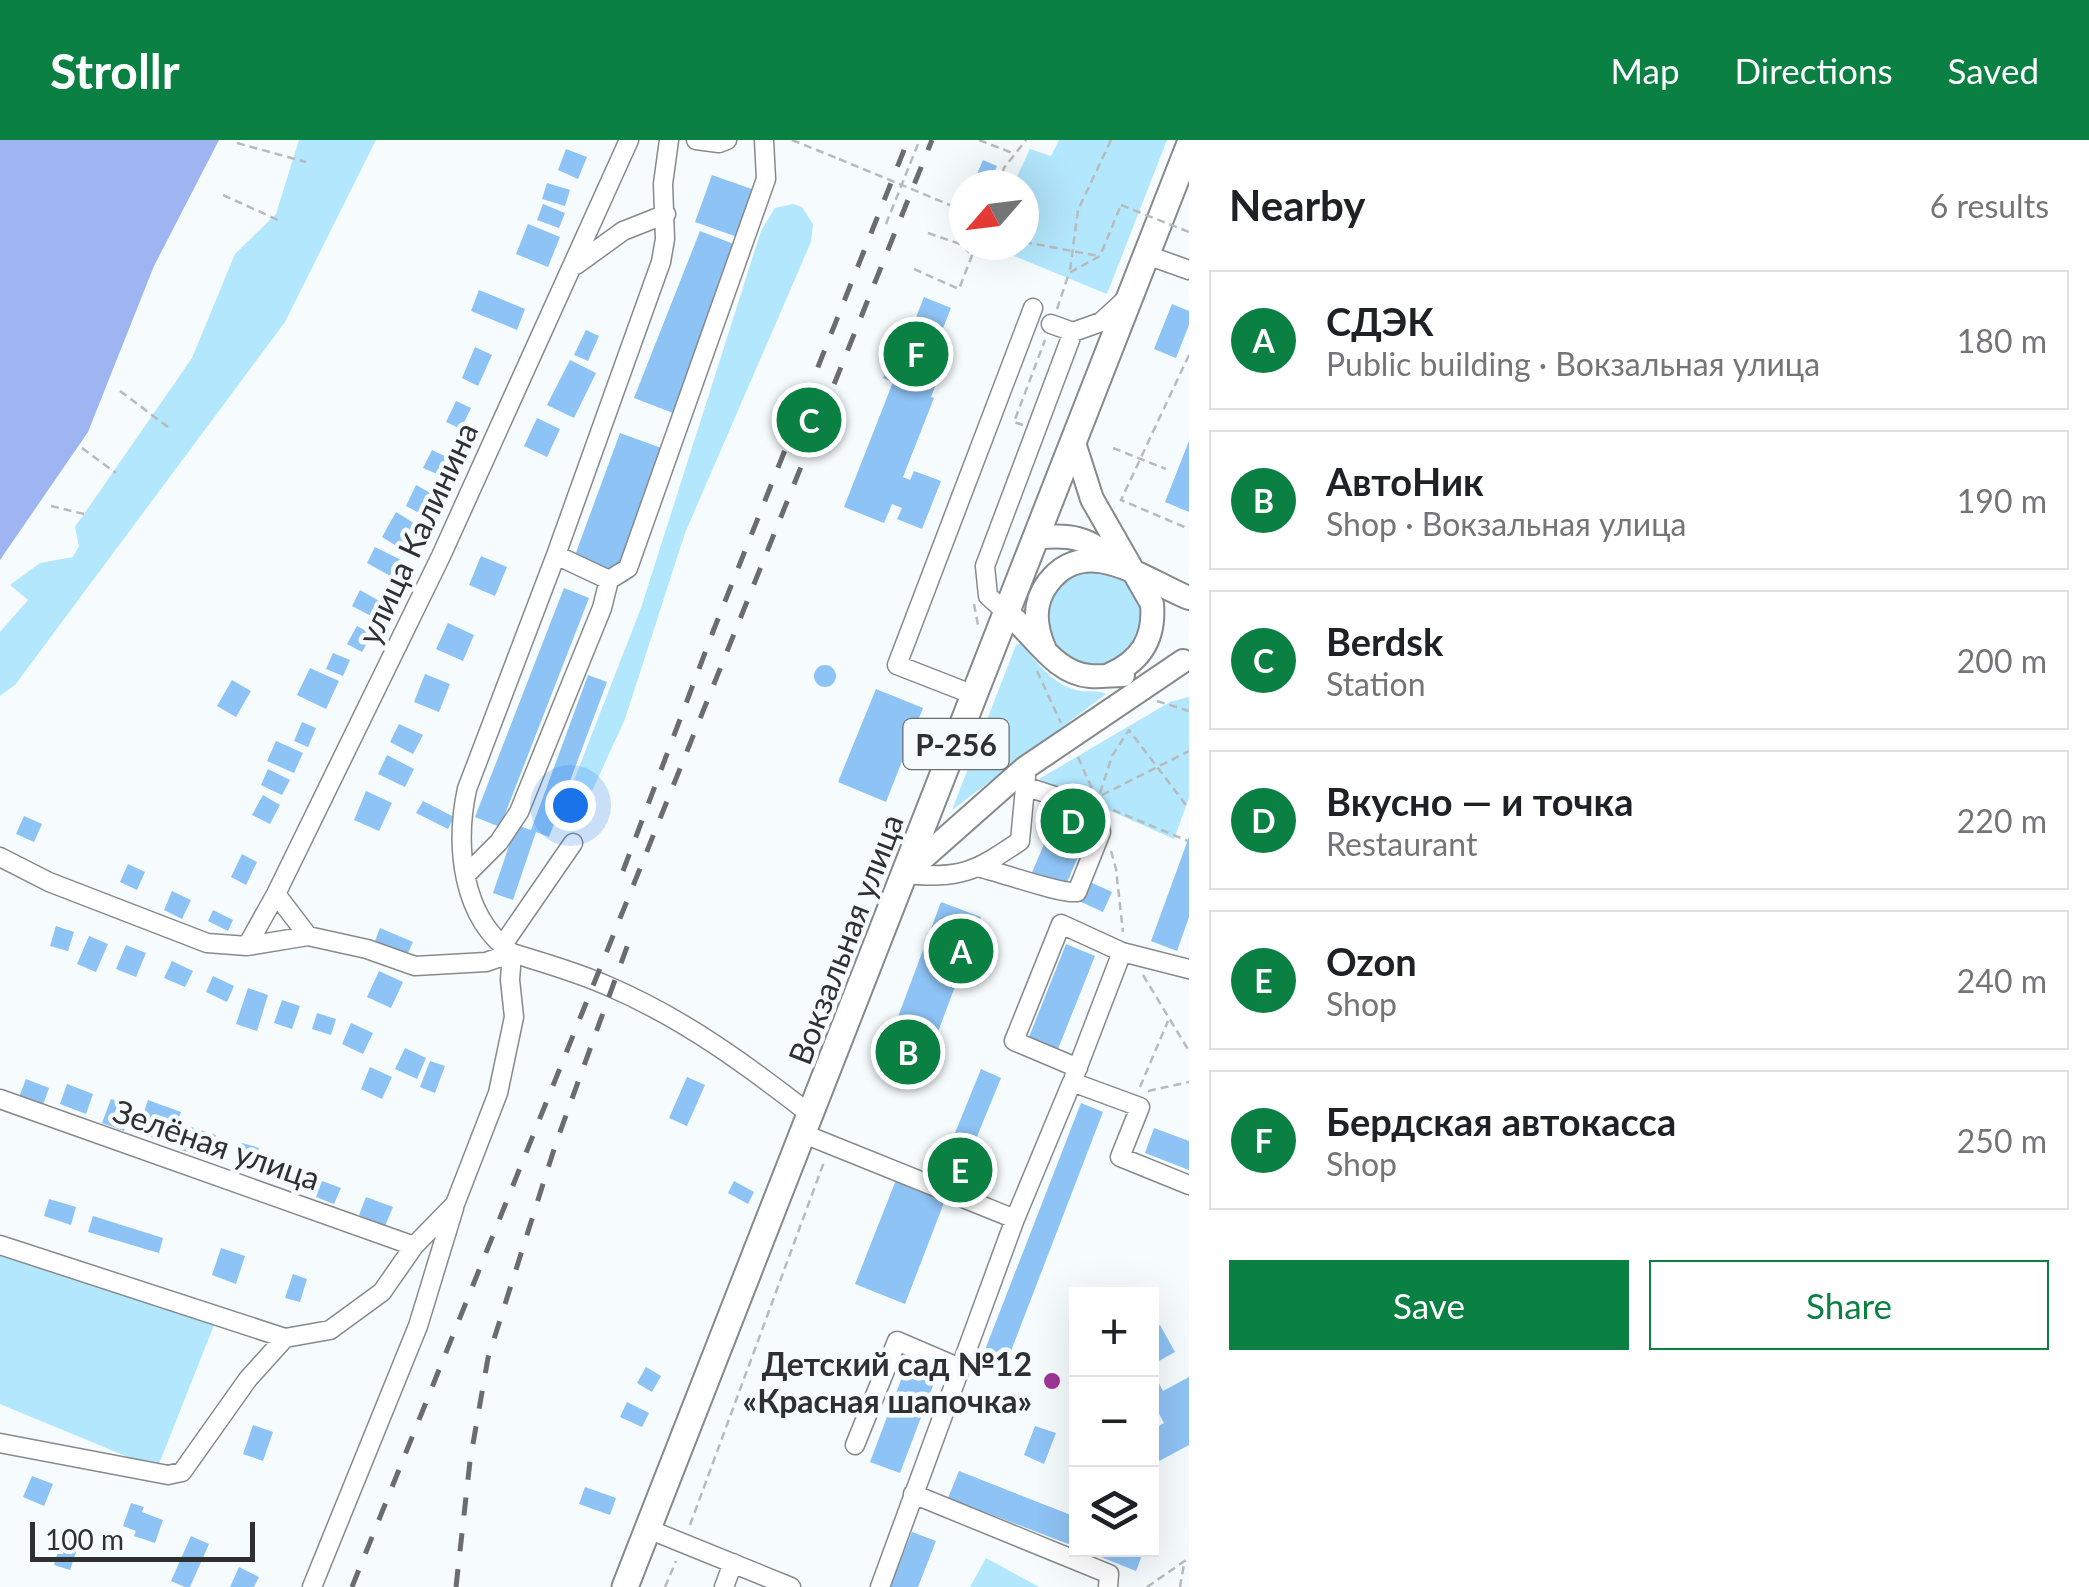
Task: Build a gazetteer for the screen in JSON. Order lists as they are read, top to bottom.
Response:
{
  "streets": {
    "highway": ["Р-256", "Вокзальная улица"],
    "street": ["улица Калинина", "Зелёная улица"]
  },
  "places": ["Детский сад №12 «Красная шапочка»"],
  "scale_bar": "100 m",
  "north": "bottom left",
  "page": {
    "header": "Strollr",
    "nav": ["Map", "Directions", "Saved"],
    "heading": ["Nearby", "6 results"],
    "list": [
      {
        "mark": "A",
        "name": "СДЭК",
        "note": "Public building · Вокзальная улица",
        "value": "180 m"
      },
      {
        "mark": "B",
        "name": "АвтоНик",
        "note": "Shop · Вокзальная улица",
        "value": "190 m"
      },
      {
        "mark": "C",
        "name": "Berdsk",
        "note": "Station",
        "value": "200 m"
      },
      {
        "mark": "D",
        "name": "Вкусно — и точка",
        "note": "Restaurant",
        "value": "220 m"
      },
      {
        "mark": "E",
        "name": "Ozon",
        "note": "Shop",
        "value": "240 m"
      },
      {
        "mark": "F",
        "name": "Бердская автокасса",
        "note": "Shop",
        "value": "250 m"
      }
    ],
    "pins": [
      "F",
      "C",
      "D",
      "A",
      "B",
      "E"
    ],
    "buttons": ["Save", "Share"],
    "map_buttons": ["+", "−"],
    "scale": "100 m"
  }
}
